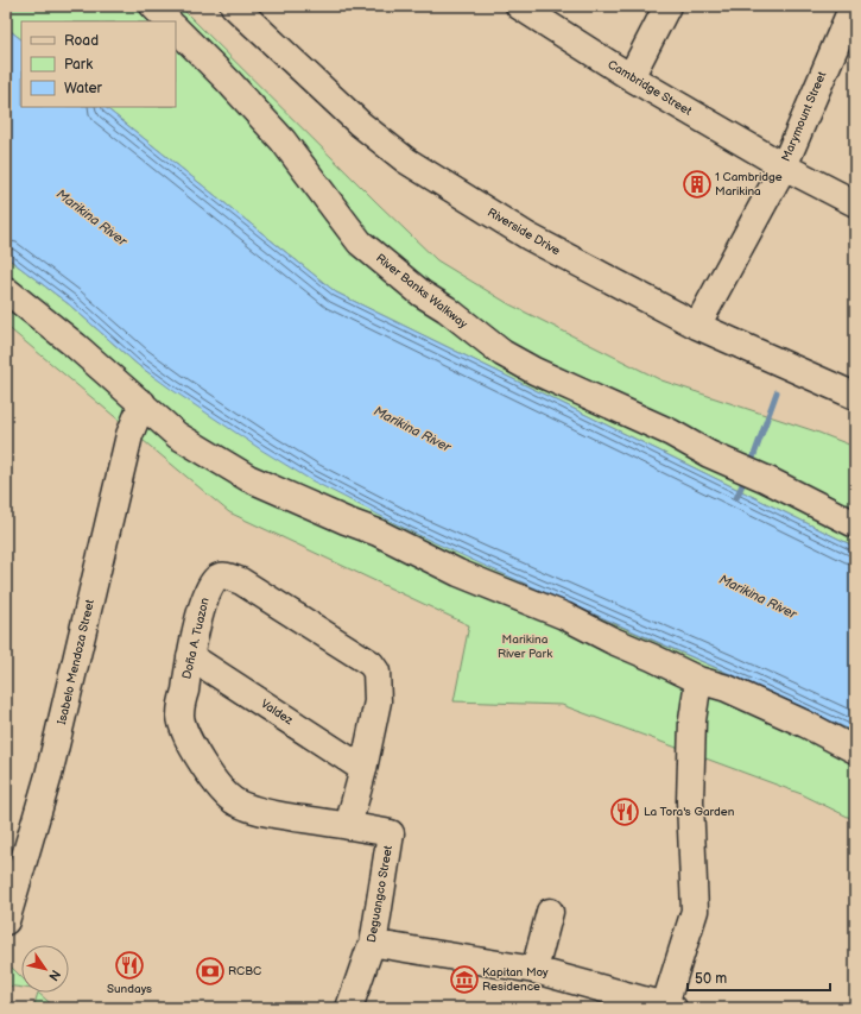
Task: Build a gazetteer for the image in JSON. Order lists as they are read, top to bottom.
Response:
{
  "streets": {
    "street": [
      "Cambridge Street",
      "Marymount Street",
      "Riverside Drive",
      "River Banks Walkway",
      "Doña A. Tuazon",
      "Isabelo Mendoza Street",
      "Valdez",
      "Deguangco Street"
    ]
  },
  "crossings": [
    ["Cambridge Street", "Marymount Street"],
    ["Marymount Street", "Riverside Drive"],
    ["Doña A. Tuazon", "Valdez"],
    ["Doña A. Tuazon", "Deguangco Street"]
  ],
  "water": ["Marikina River"],
  "parks": ["Marikina River Park"],
  "places": {
    "building": ["1 Cambridge Marikina"],
    "restaurant": ["La Tora's Garden", "Sundays"],
    "bank": ["RCBC"],
    "museum": ["Kapitan Moy Residence"]
  },
  "legend": ["Road", "Park", "Water"],
  "scale_bar": "50 m",
  "north": "bottom right"
}
